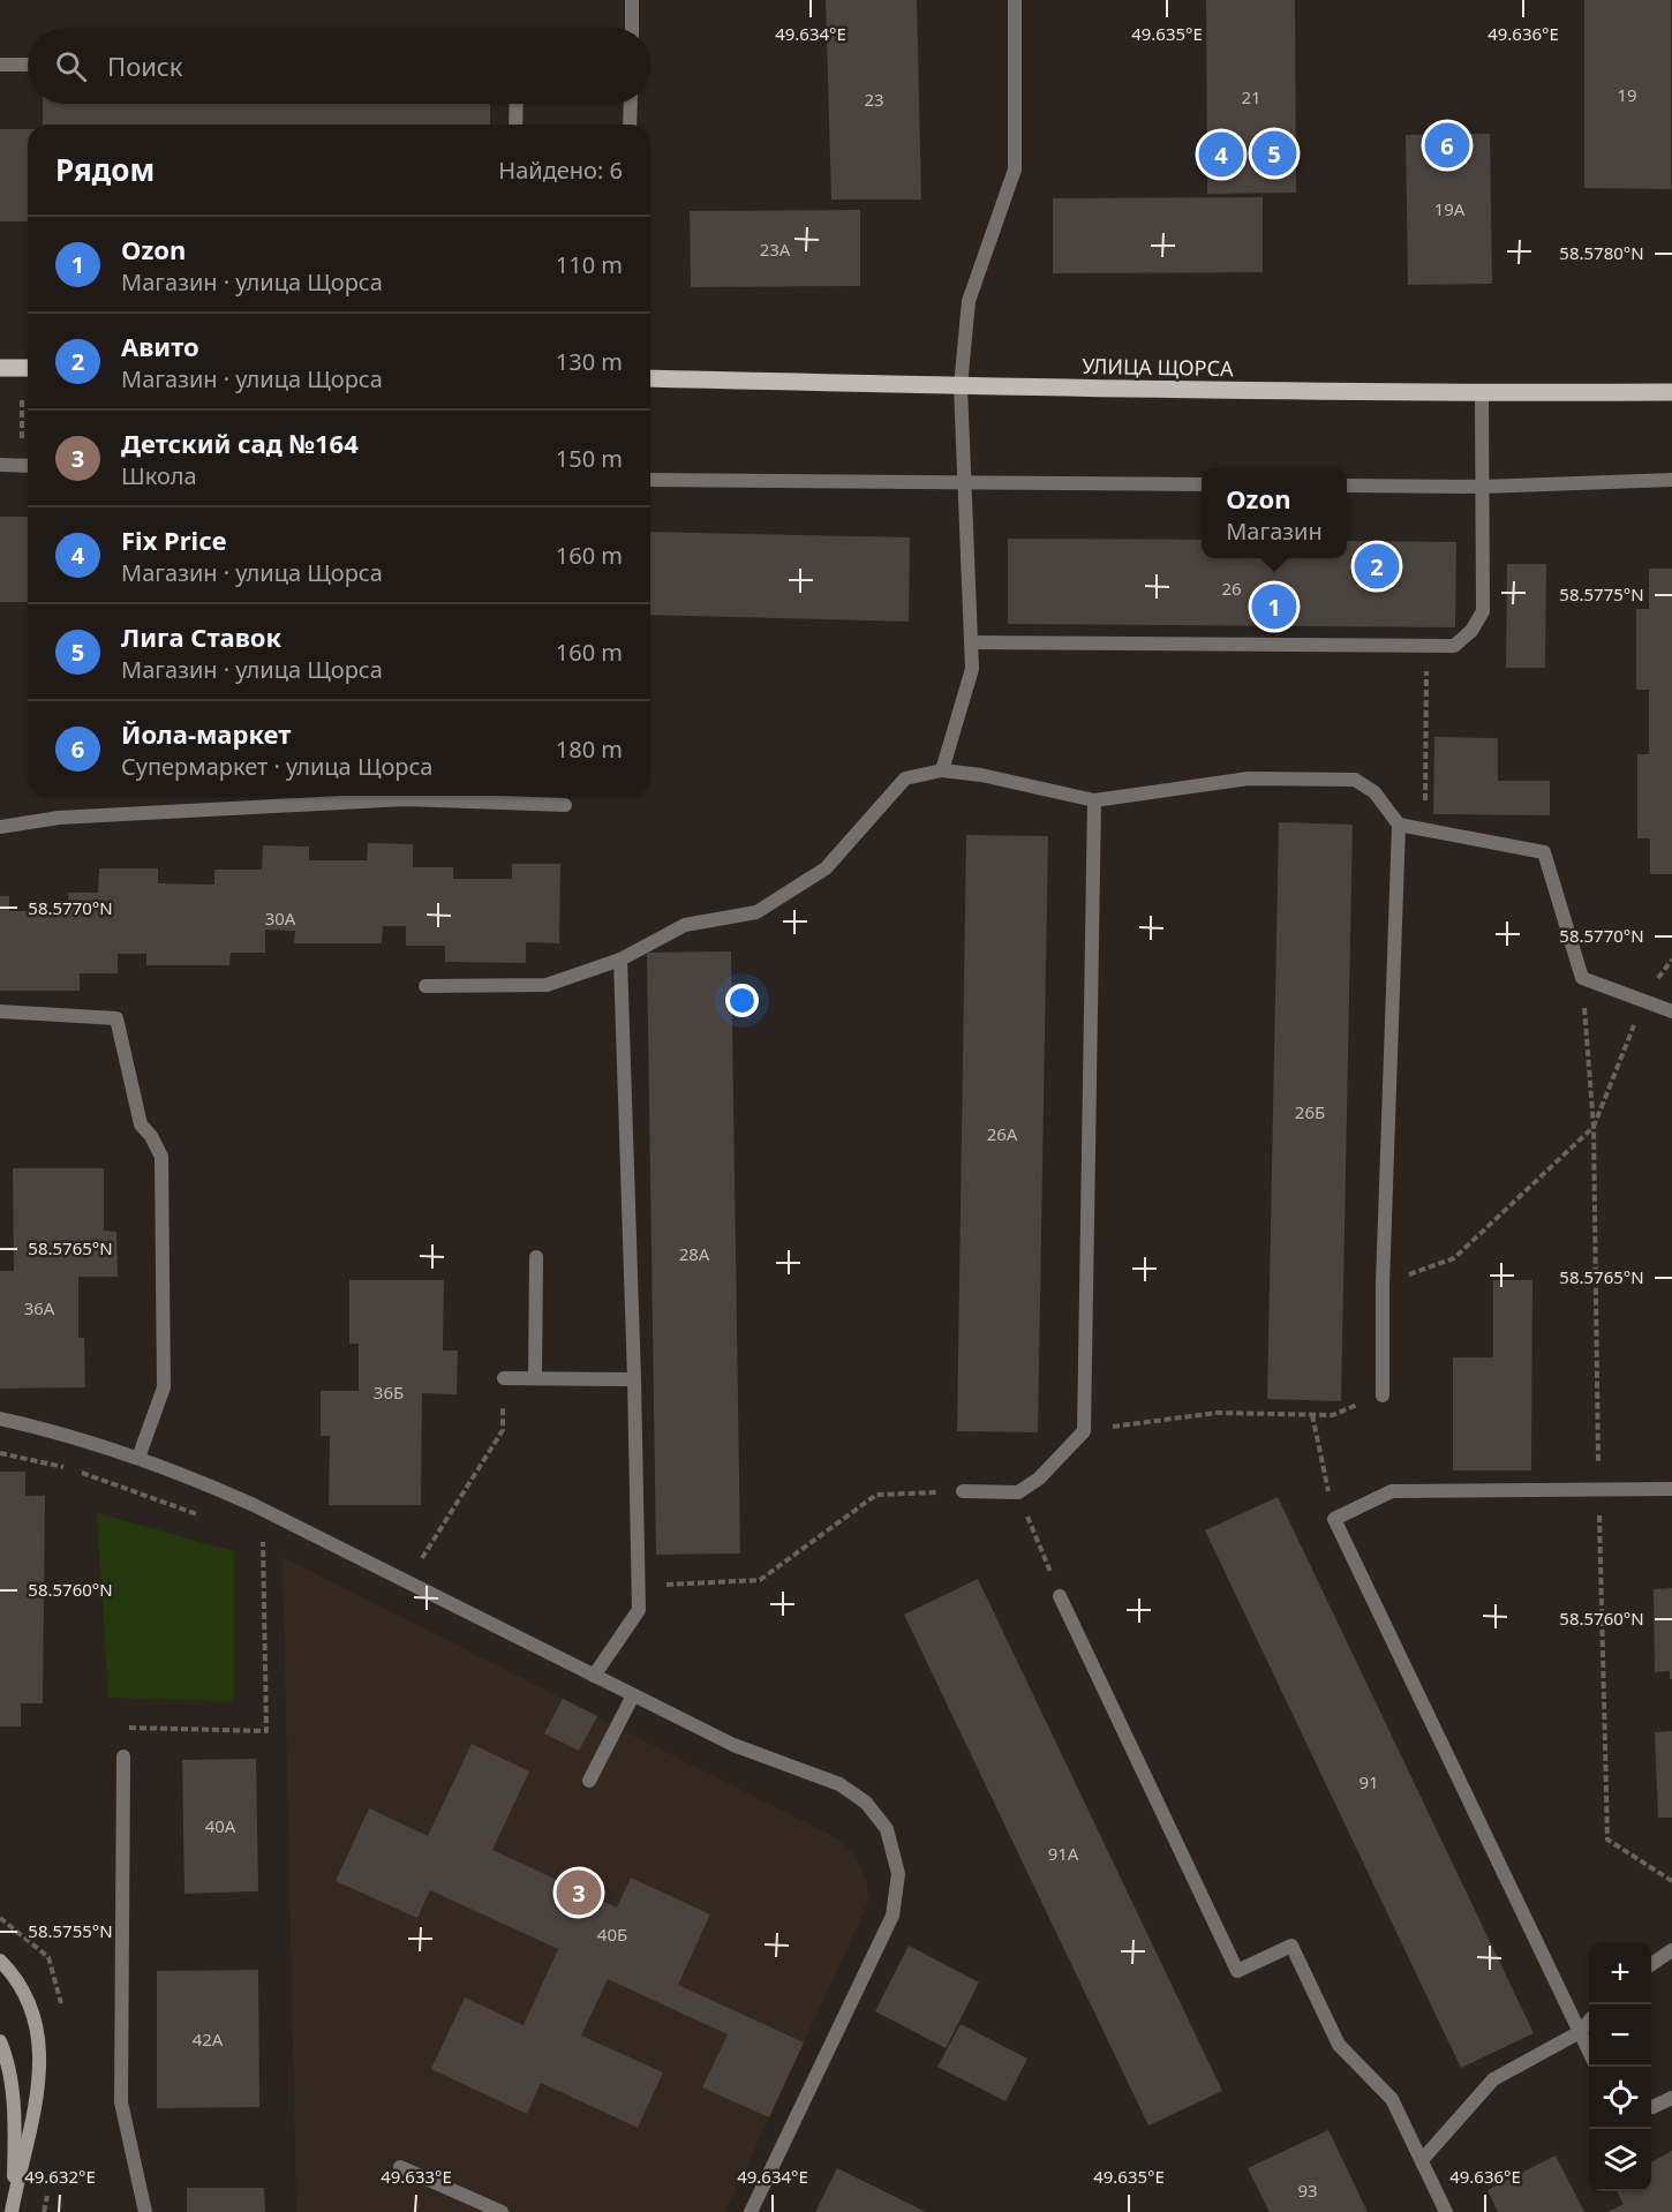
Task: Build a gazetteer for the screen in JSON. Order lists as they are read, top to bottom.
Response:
{
  "streets": {
    "main road": ["УЛИЦА ЩОРСА"]
  },
  "house_numbers": [
    "19",
    "21",
    "23",
    "19А",
    "23А",
    "26",
    "30А",
    "26Б",
    "26А",
    "28А",
    "36А",
    "36Б",
    "91",
    "40А",
    "91А",
    "40Б",
    "42А",
    "93"
  ],
  "page": {
    "search": "Поиск",
    "pins": [
      "6",
      "5",
      "4",
      "2",
      "1",
      "3"
    ],
    "heading": ["Рядом", "Найдено: 6"],
    "list": [
      {
        "mark": "1",
        "name": "Ozon",
        "note": "Магазин · улица Щорса",
        "value": "110 m"
      },
      {
        "mark": "2",
        "name": "Авито",
        "note": "Магазин · улица Щорса",
        "value": "130 m"
      },
      {
        "mark": "3",
        "name": "Детский сад №164",
        "note": "Школа",
        "value": "150 m"
      },
      {
        "mark": "4",
        "name": "Fix Price",
        "note": "Магазин · улица Щорса",
        "value": "160 m"
      },
      {
        "mark": "5",
        "name": "Лига Ставок",
        "note": "Магазин · улица Щорса",
        "value": "160 m"
      },
      {
        "mark": "6",
        "name": "Йола-маркет",
        "note": "Супермаркет · улица Щорса",
        "value": "180 m"
      }
    ],
    "popup": ["Ozon", "Магазин"],
    "map_buttons": ["+", "−"]
  },
  "coordinates": [
    "49.634°E",
    "49.635°E",
    "49.636°E",
    "58.5780°N",
    "58.5775°N",
    "58.5770°N",
    "58.5765°N",
    "58.5760°N",
    "58.5755°N",
    "49.632°E",
    "49.633°E"
  ]
}
